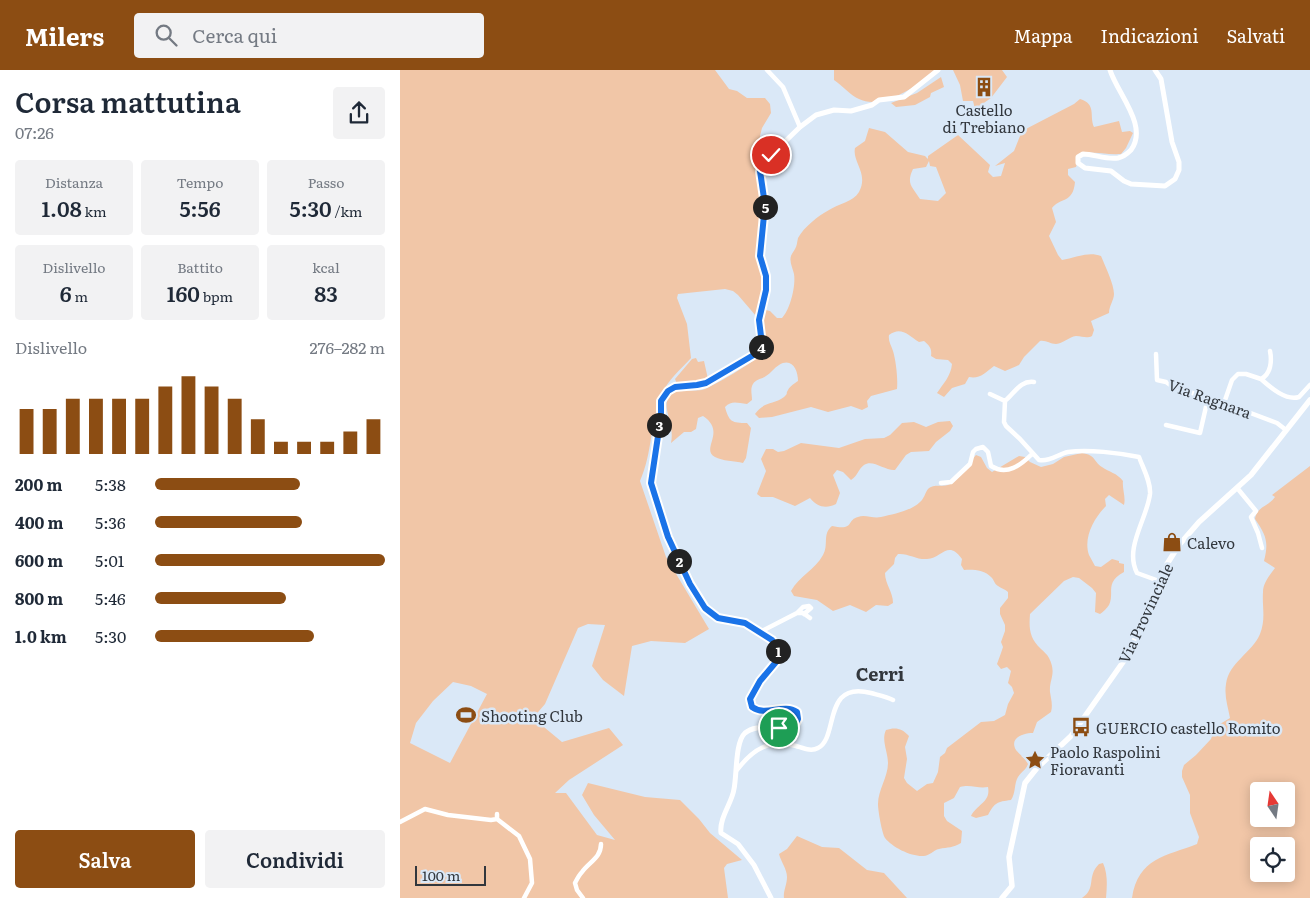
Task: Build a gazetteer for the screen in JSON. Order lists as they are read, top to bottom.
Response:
{
  "streets": {
    "main road": ["Via Provinciale"],
    "street": ["Via Ragnara"]
  },
  "crossings": [
    ["Via Ragnara", "Via Provinciale"]
  ],
  "districts": ["Cerri"],
  "places": {
    "building": ["Castello di Trebiano"],
    "shop": ["Calevo"],
    "sports": ["Shooting Club"],
    "bus stop": ["GUERCIO castello Romito"],
    "place": ["Paolo Raspolini Fioravanti"]
  },
  "scale_bar": "100 m",
  "north": "top",
  "page": {
    "header": "Milers",
    "search": "Cerca qui",
    "nav": ["Mappa", "Indicazioni", "Salvati"],
    "heading": ["Corsa mattutina", "07:26"],
    "stats": [
      ["Distanza", "1.08 km"],
      ["Tempo", "5:56"],
      ["Passo", "5:30 /km"],
      ["Dislivello", "6 m"],
      ["Battito", "160 bpm"],
      ["kcal", "83"]
    ],
    "pins": [
      "5",
      "4",
      "3",
      "2",
      "1"
    ],
    "chart": ["Dislivello", "276–282 m"],
    "list": [
      {
        "name": "200 m",
        "note": "5:38"
      },
      {
        "name": "400 m",
        "note": "5:36"
      },
      {
        "name": "600 m",
        "note": "5:01"
      },
      {
        "name": "800 m",
        "note": "5:46"
      },
      {
        "name": "1.0 km",
        "note": "5:30"
      }
    ],
    "buttons": ["Salva", "Condividi"],
    "scale": "100 m"
  }
}
